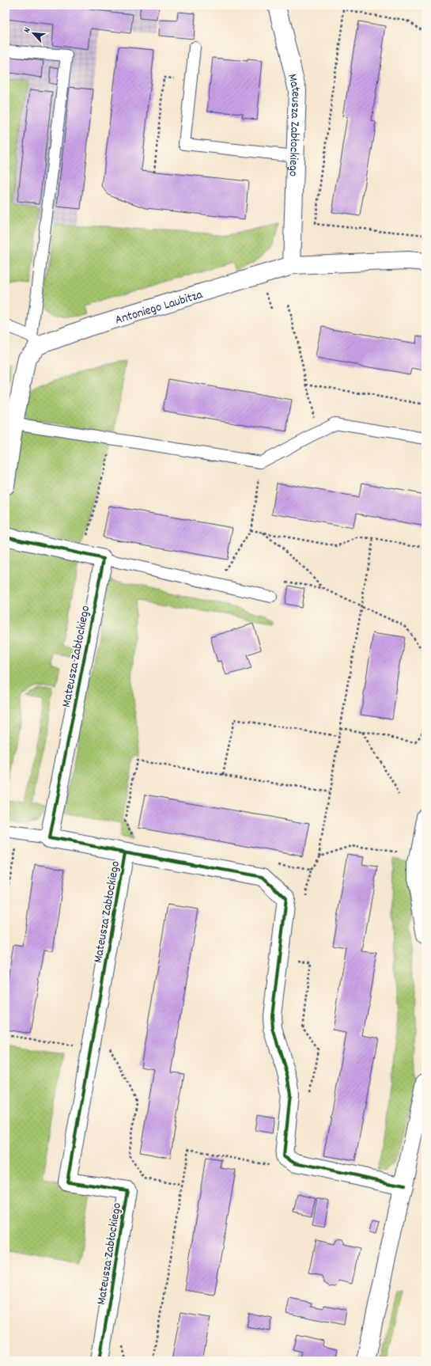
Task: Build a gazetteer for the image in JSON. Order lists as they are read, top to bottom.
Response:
{
  "streets": {
    "street": ["Mateusza Zabłockiego", "Antoniego Laubitza"]
  },
  "crossings": [
    ["Mateusza Zabłockiego", "Antoniego Laubitza"]
  ],
  "north": "top left"
}
